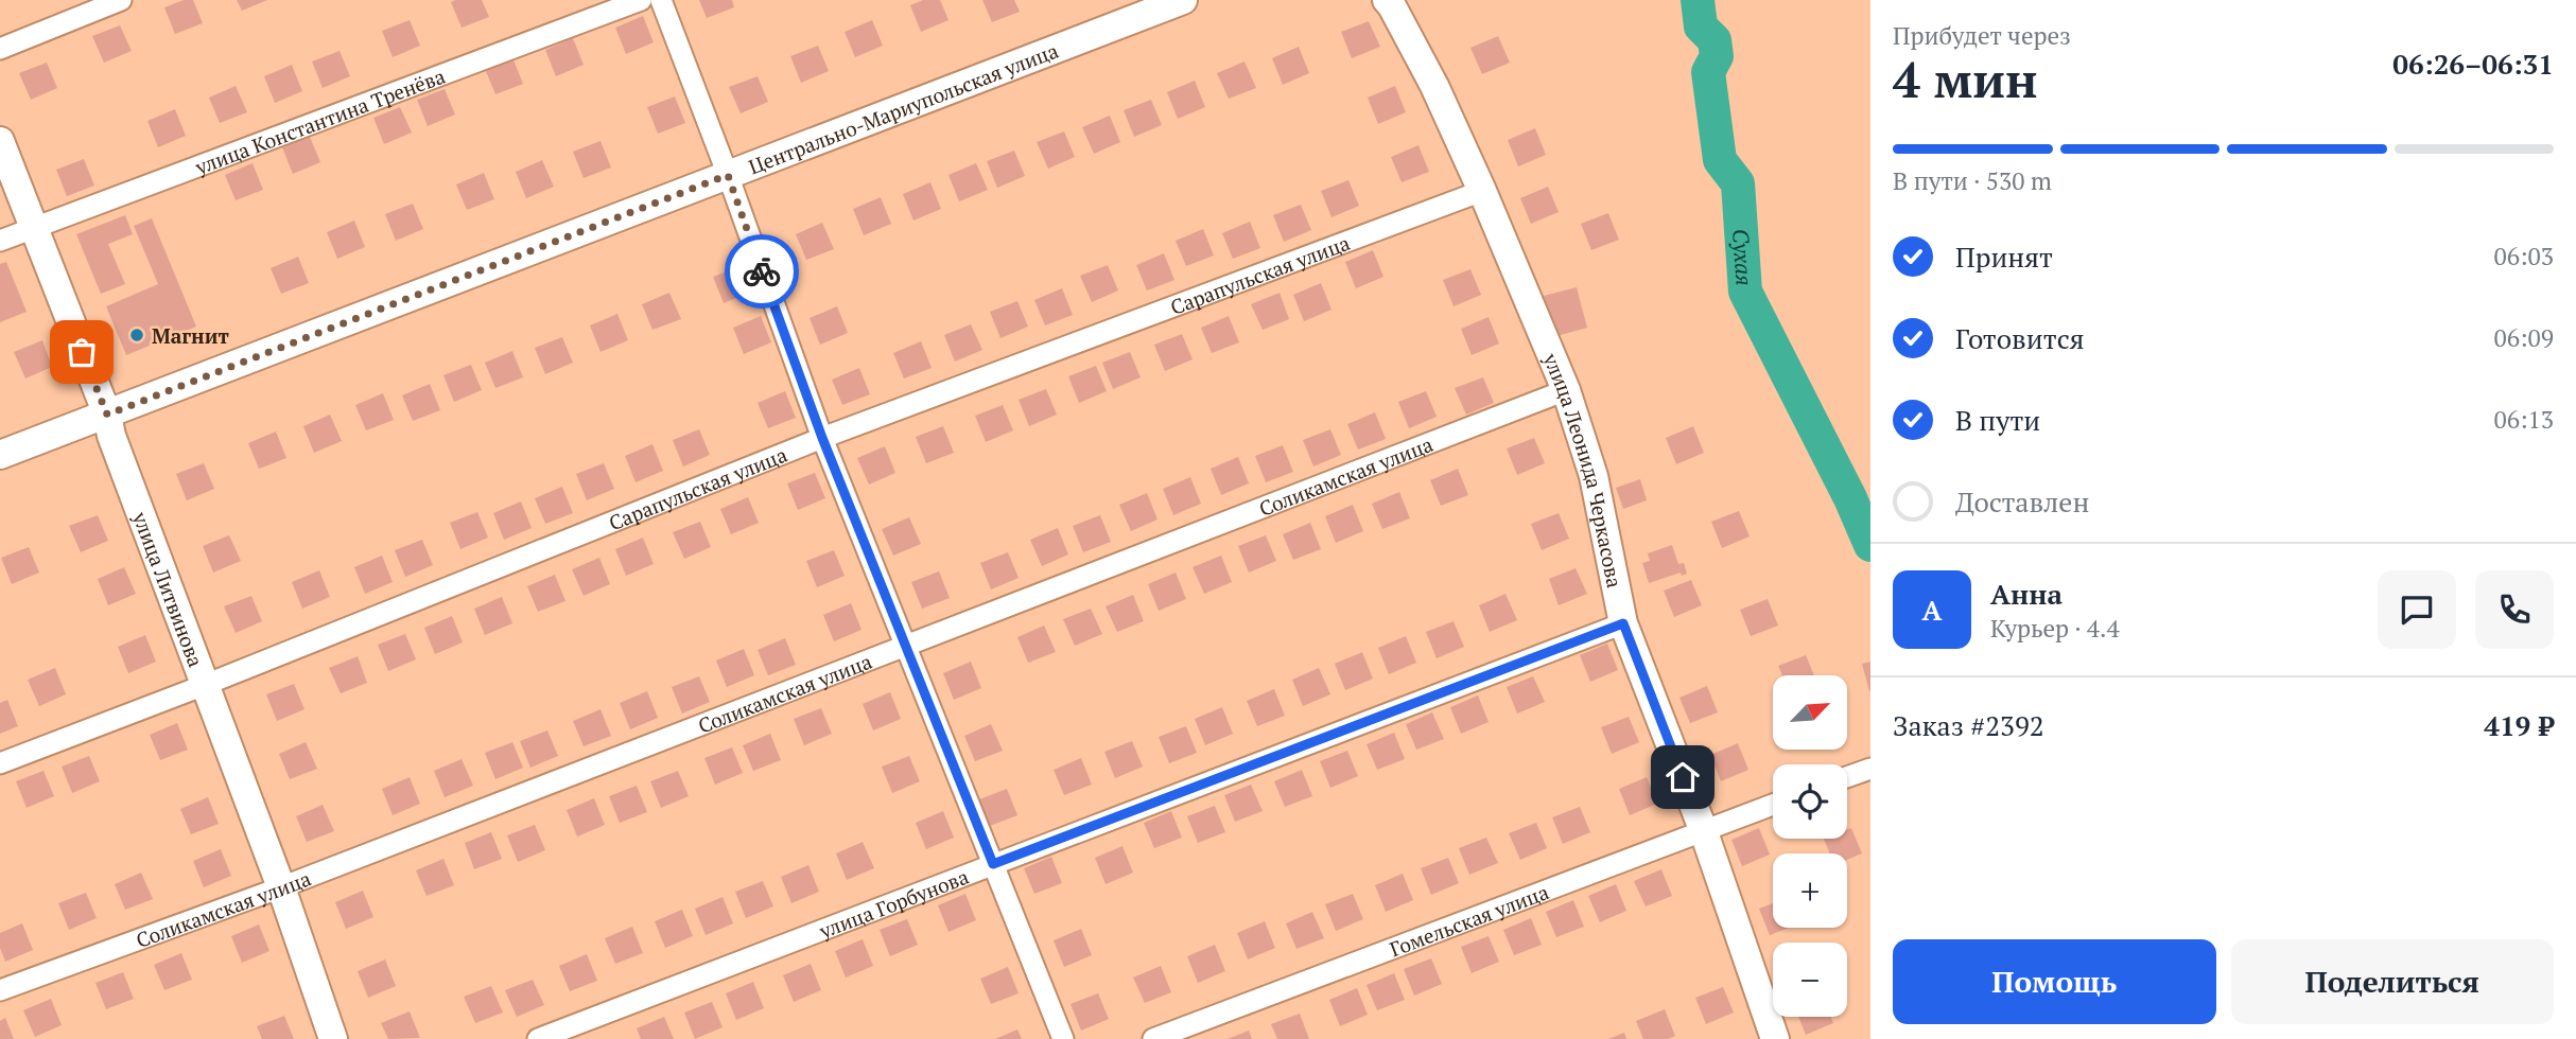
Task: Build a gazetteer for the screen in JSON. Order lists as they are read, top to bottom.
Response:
{
  "streets": {
    "street": [
      "Центрально-Мариупольская улица",
      "улица Константина Тренёва",
      "Сарапульская улица",
      "улица Леонида Черкасова",
      "Соликамская улица",
      "улица Литвинова",
      "улица Горбунова",
      "Гомельская улица"
    ]
  },
  "crossings": [
    ["Центрально-Мариупольская улица", "улица Литвинова"],
    ["улица Константина Тренёва", "улица Литвинова"],
    ["Сарапульская улица", "улица Леонида Черкасова"],
    ["Сарапульская улица", "улица Литвинова"],
    ["улица Леонида Черкасова", "Соликамская улица"],
    ["улица Леонида Черкасова", "улица Горбунова"],
    ["улица Леонида Черкасова", "Гомельская улица"],
    ["Соликамская улица", "улица Литвинова"]
  ],
  "water": ["Сухая"],
  "places": ["Магнит"],
  "north": "top right",
  "page": {
    "heading": ["4 мин", "Прибудет через", "06:26–06:31"],
    "panel": [
      "Анна",
      "Курьер · 4.4",
      "Заказ #2392",
      "419 ₽"
    ],
    "bar": "В пути · 530 m",
    "list": [
      ["Принят", "06:03"],
      ["Готовится", "06:09"],
      ["В пути", "06:13"],
      "Доставлен"
    ],
    "round": "А",
    "map_buttons": ["+", "−"],
    "buttons": ["Помощь", "Поделиться"]
  }
}
